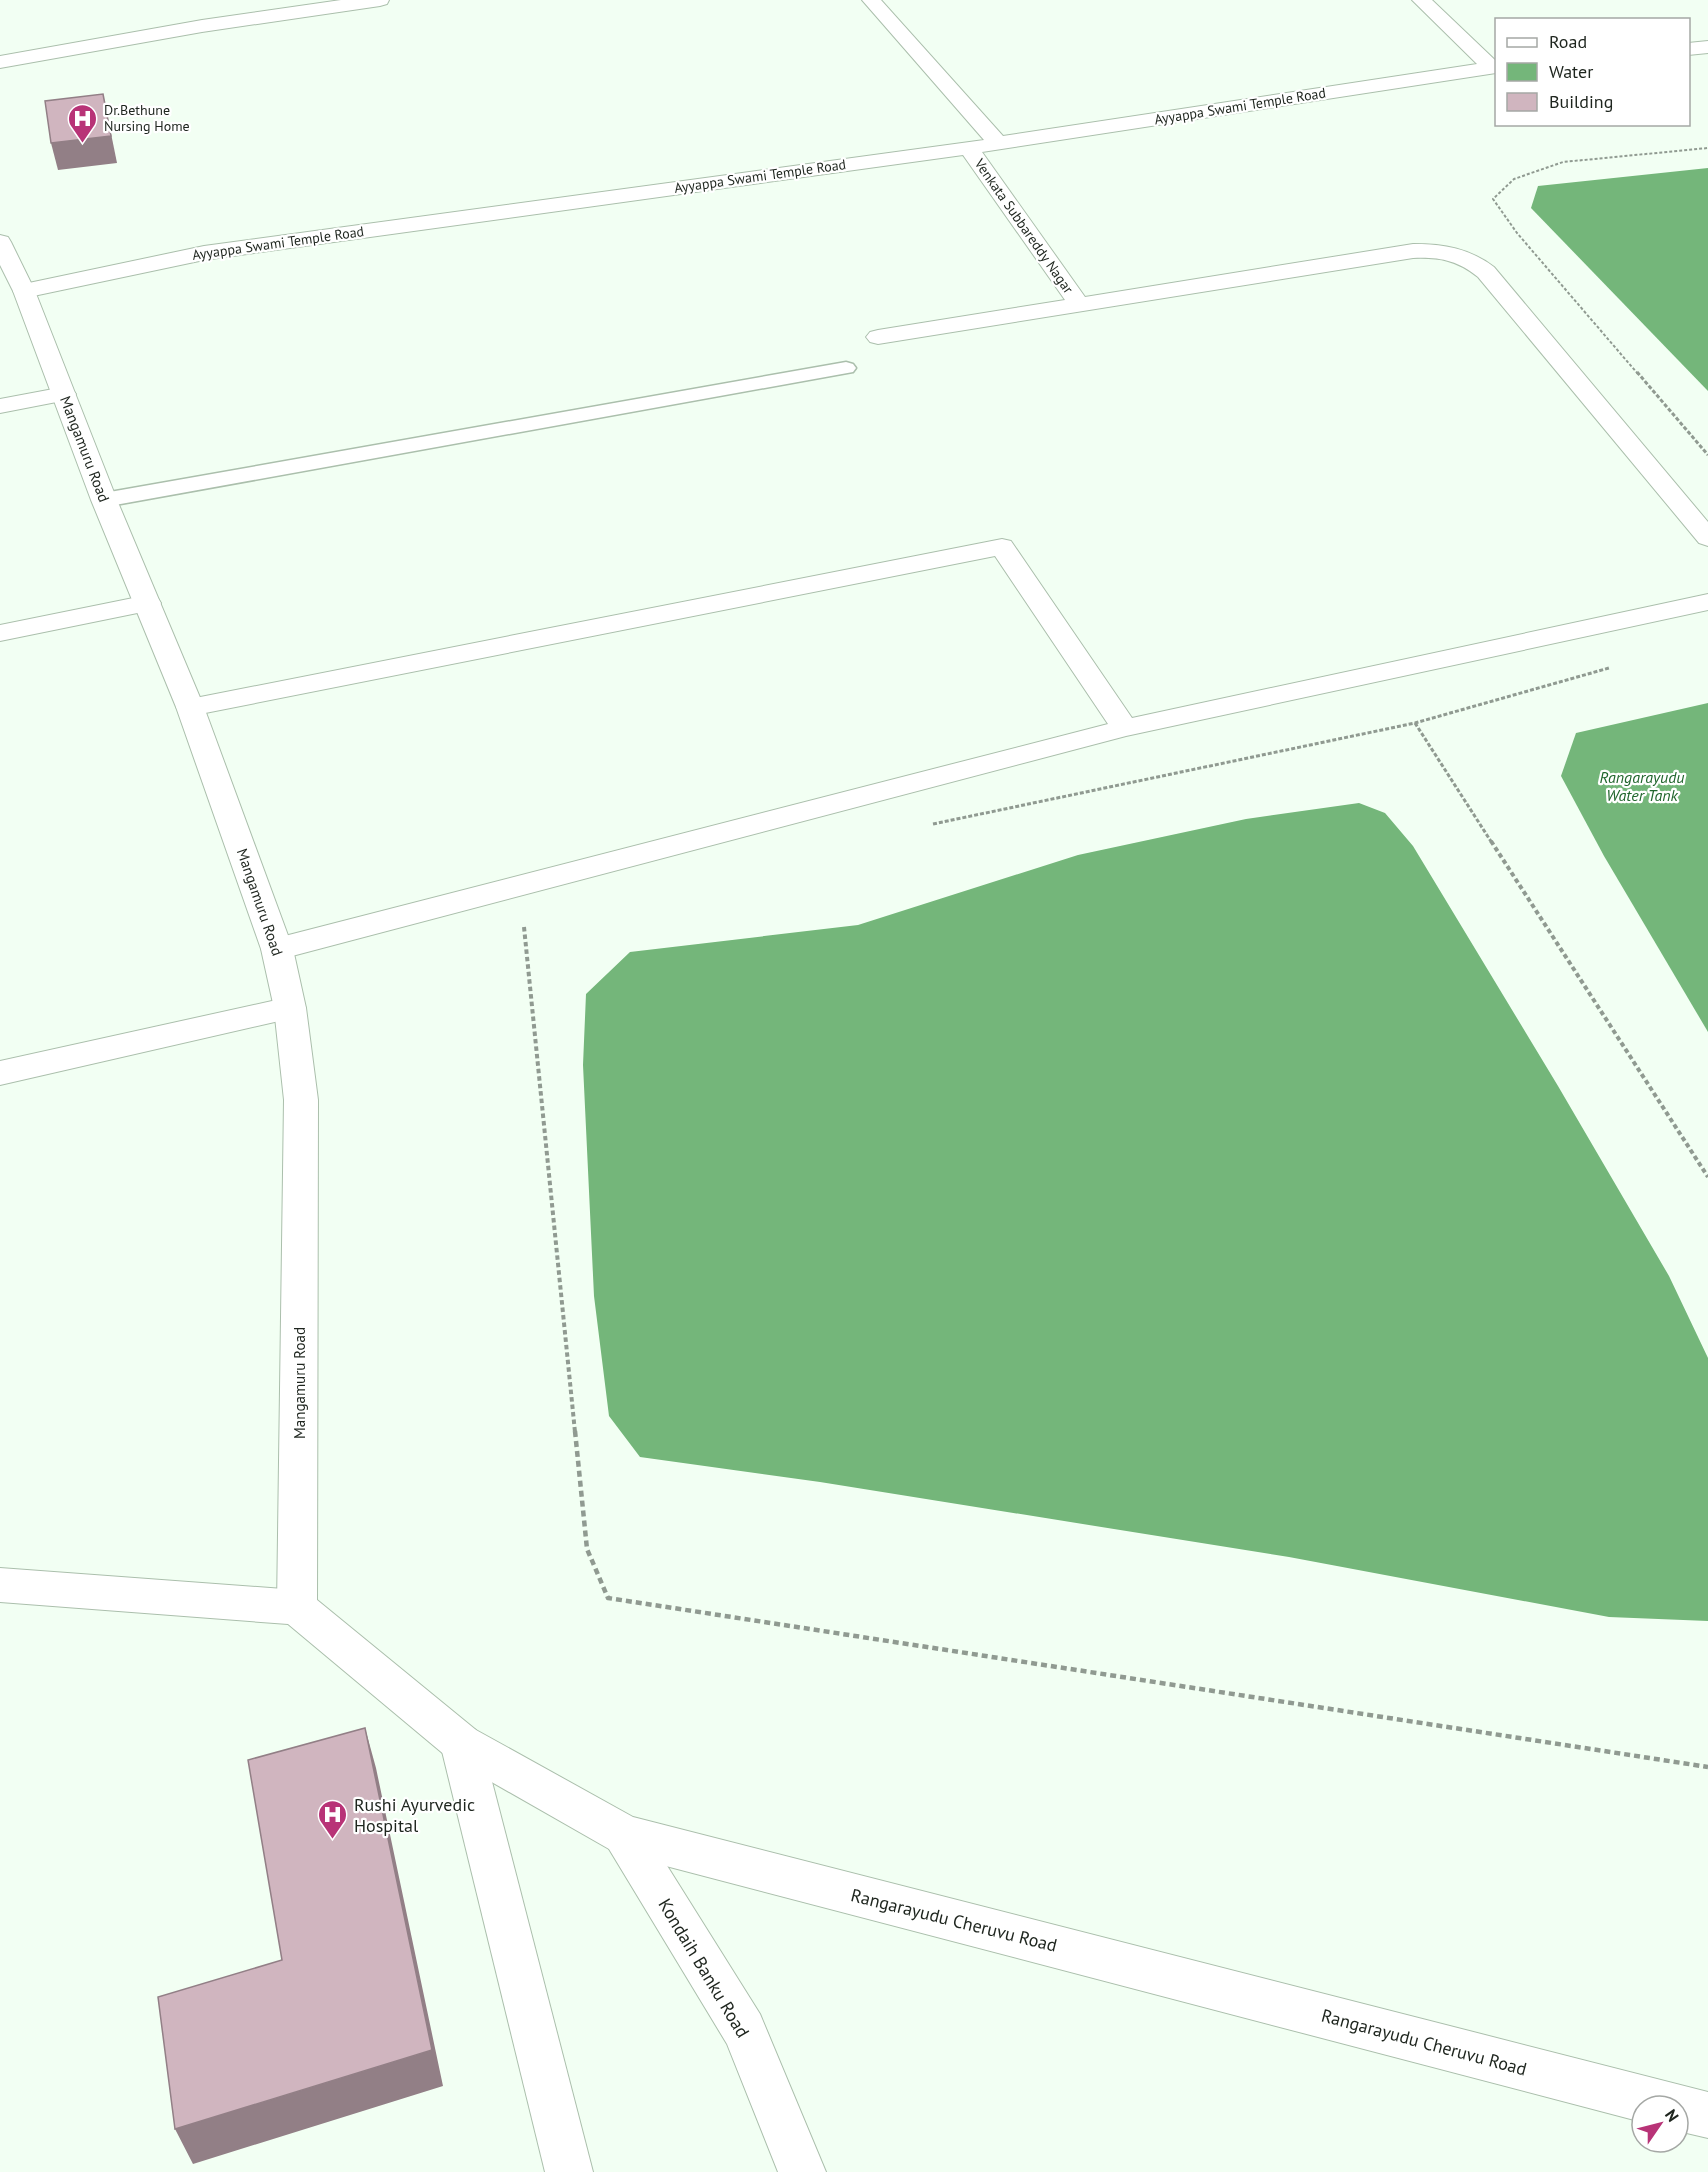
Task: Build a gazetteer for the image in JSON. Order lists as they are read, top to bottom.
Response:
{
  "streets": {
    "street": [
      "Ayyappa Swami Temple Road",
      "Venkata Subbareddy Nagar",
      "Mangamuru Road",
      "Rangarayudu Cheruvu Road",
      "Kondaih Banku Road"
    ]
  },
  "crossings": [
    ["Ayyappa Swami Temple Road", "Venkata Subbareddy Nagar"],
    ["Ayyappa Swami Temple Road", "Mangamuru Road"],
    ["Mangamuru Road", "Rangarayudu Cheruvu Road"],
    ["Rangarayudu Cheruvu Road", "Kondaih Banku Road"]
  ],
  "water": ["Rangarayudu Water Tank"],
  "places": {
    "hospital": ["Dr.Bethune Nursing Home", "Rushi Ayurvedic Hospital"]
  },
  "legend": ["Road", "Water", "Building"],
  "north": "top right"
}
